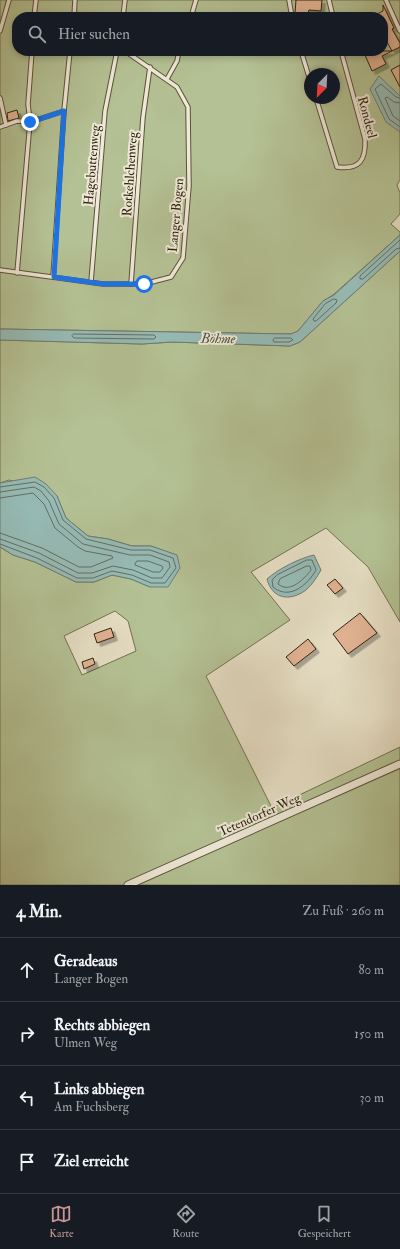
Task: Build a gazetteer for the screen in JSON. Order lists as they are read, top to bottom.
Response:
{
  "streets": {
    "street": ["Tetendorfer Weg"],
    "lane": [
      "Rondeel",
      "Hagebuttenweg",
      "Rotkehlchenweg",
      "Langer Bogen"
    ]
  },
  "crossings": [
    ["Hagebuttenweg", "Langer Bogen"],
    ["Rotkehlchenweg", "Langer Bogen"]
  ],
  "water": ["Böhme"],
  "north": "bottom left",
  "page": {
    "search": "Hier suchen",
    "heading": ["4 Min.", "Zu Fuß · 260 m"],
    "list": [
      ["Geradeaus", "Langer Bogen", "80 m"],
      ["Rechts abbiegen", "Ulmen Weg", "150 m"],
      ["Links abbiegen", "Am Fuchsberg", "30 m"],
      "Ziel erreicht"
    ],
    "nav": ["Karte", "Route", "Gespeichert"]
  }
}
